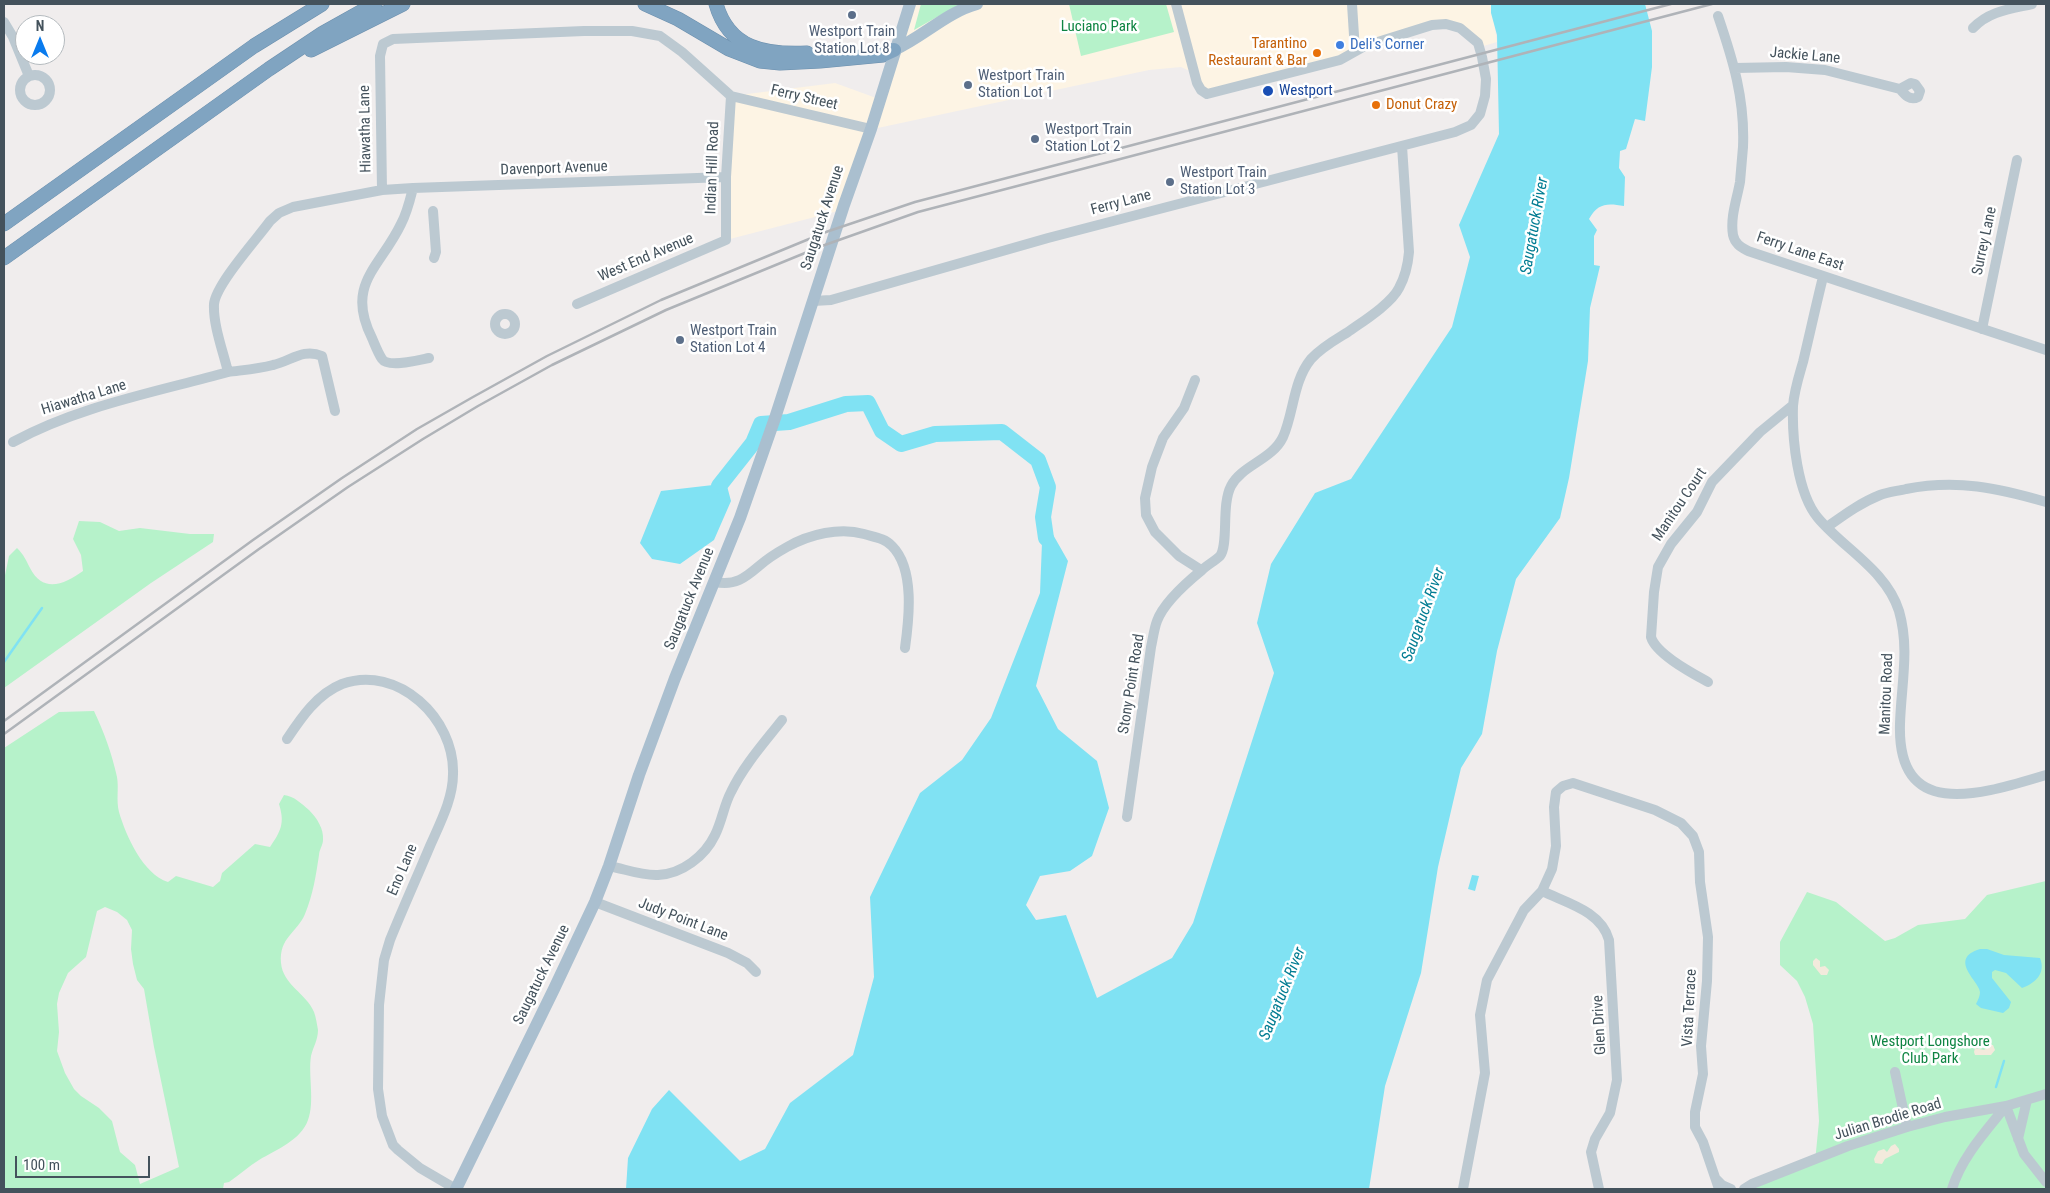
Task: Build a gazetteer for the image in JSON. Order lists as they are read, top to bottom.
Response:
{
  "streets": {
    "main road": ["Saugatuck Avenue"],
    "street": [
      "Jackie Lane",
      "Ferry Street",
      "Hiawatha Lane",
      "Indian Hill Road",
      "Davenport Avenue",
      "Ferry Lane",
      "Surrey Lane",
      "Ferry Lane East",
      "West End Avenue",
      "Manitou Court",
      "Stony Point Road",
      "Manitou Road",
      "Eno Lane",
      "Judy Point Lane",
      "Vista Terrace",
      "Glen Drive",
      "Julian Brodie Road"
    ]
  },
  "crossings": [
    ["Jackie Lane", "Ferry Lane East"],
    ["Ferry Street", "Hiawatha Lane"],
    ["Ferry Street", "Indian Hill Road"],
    ["Ferry Street", "Saugatuck Avenue"],
    ["Hiawatha Lane", "Indian Hill Road"],
    ["Hiawatha Lane", "Davenport Avenue"],
    ["Indian Hill Road", "Davenport Avenue"],
    ["Indian Hill Road", "West End Avenue"],
    ["Ferry Lane", "Saugatuck Avenue"],
    ["Ferry Lane", "Stony Point Road"],
    ["Saugatuck Avenue", "Eno Lane"],
    ["Saugatuck Avenue", "Judy Point Lane"],
    ["Surrey Lane", "Ferry Lane East"],
    ["Ferry Lane East", "Manitou Road"],
    ["Manitou Court", "Manitou Road"],
    ["Vista Terrace", "Glen Drive"]
  ],
  "water": ["Saugatuck River"],
  "parks": ["Luciano Park", "Westport Longshore Club Park"],
  "places": [
    "Westport Train Station Lot 8",
    "Deli's Corner",
    "Tarantino Restaurant & Bar",
    "Westport Train Station Lot 1",
    "Westport",
    "Donut Crazy",
    "Westport Train Station Lot 2",
    "Westport Train Station Lot 3",
    "Westport Train Station Lot 4"
  ],
  "scale_bar": "100 m",
  "north": "top"
}
